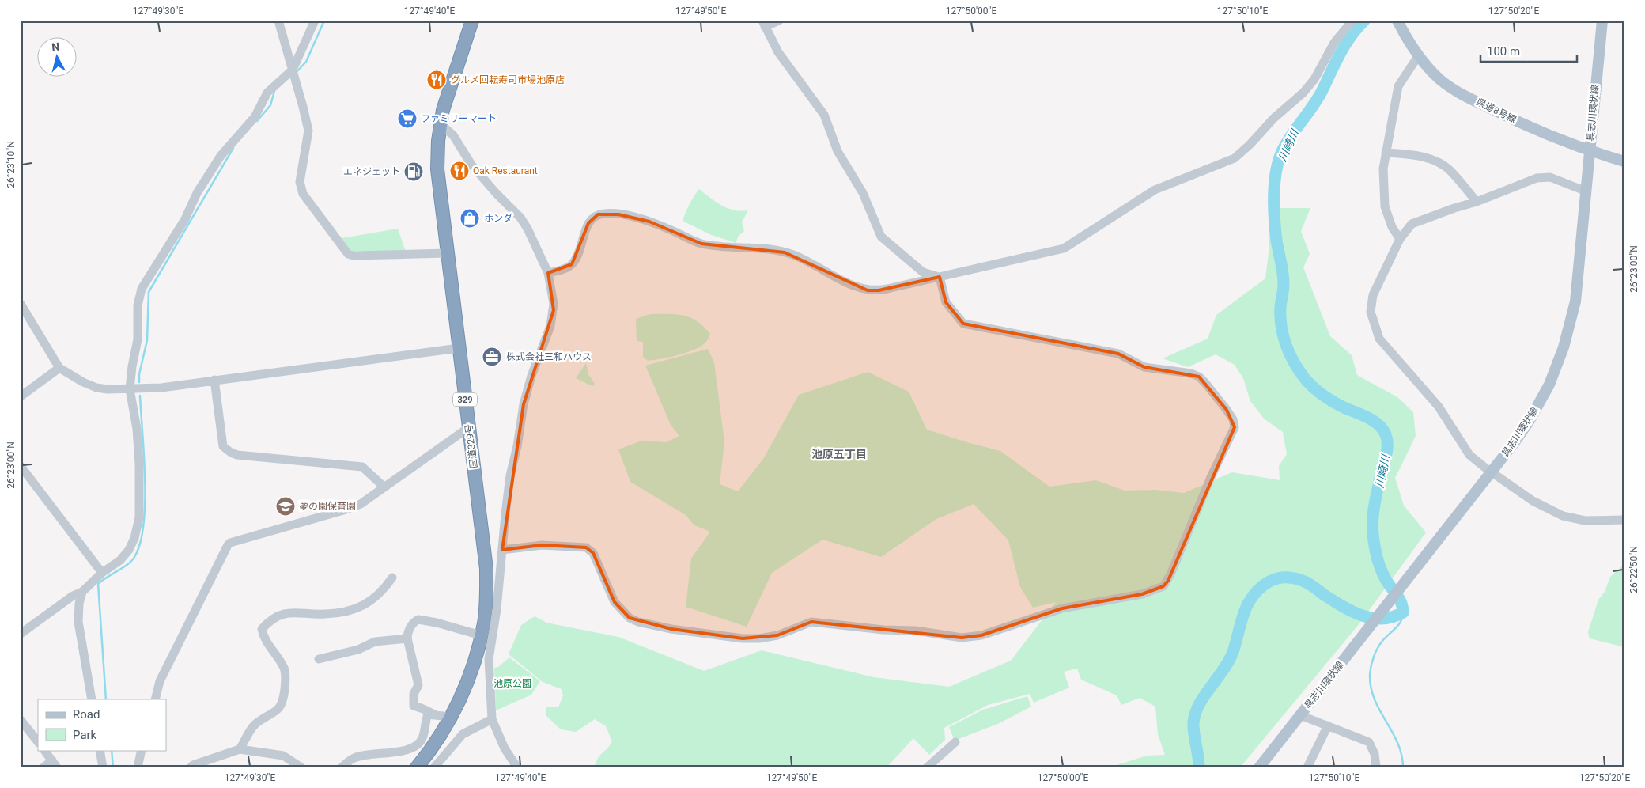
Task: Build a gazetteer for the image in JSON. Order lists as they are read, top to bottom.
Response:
{
  "streets": {
    "highway": ["329", "国道329号"],
    "main road": ["県道8号線", "具志川環状線"]
  },
  "crossings": [
    ["県道8号線", "具志川環状線"]
  ],
  "districts": ["池原五丁目"],
  "water": ["川崎川"],
  "parks": ["池原公園"],
  "places": {
    "restaurant": ["グルメ回転寿司市場池原店", "Oak Restaurant"],
    "supermarket": ["ファミリーマート"],
    "fuel station": ["エネジェット"],
    "shop": ["ホンダ"],
    "office": ["株式会社三和ハウス"],
    "school or university": ["夢の園保育園"]
  },
  "legend": ["Road", "Park"],
  "scale_bar": "100 m",
  "north": "top",
  "coordinates": [
    "127°49'30\"E",
    "127°49'40\"E",
    "127°49'50\"E",
    "127°50'00\"E",
    "127°50'10\"E",
    "127°50'20\"E",
    "26°23'10\"N",
    "26°23'00\"N",
    "26°22'50\"N"
  ]
}
